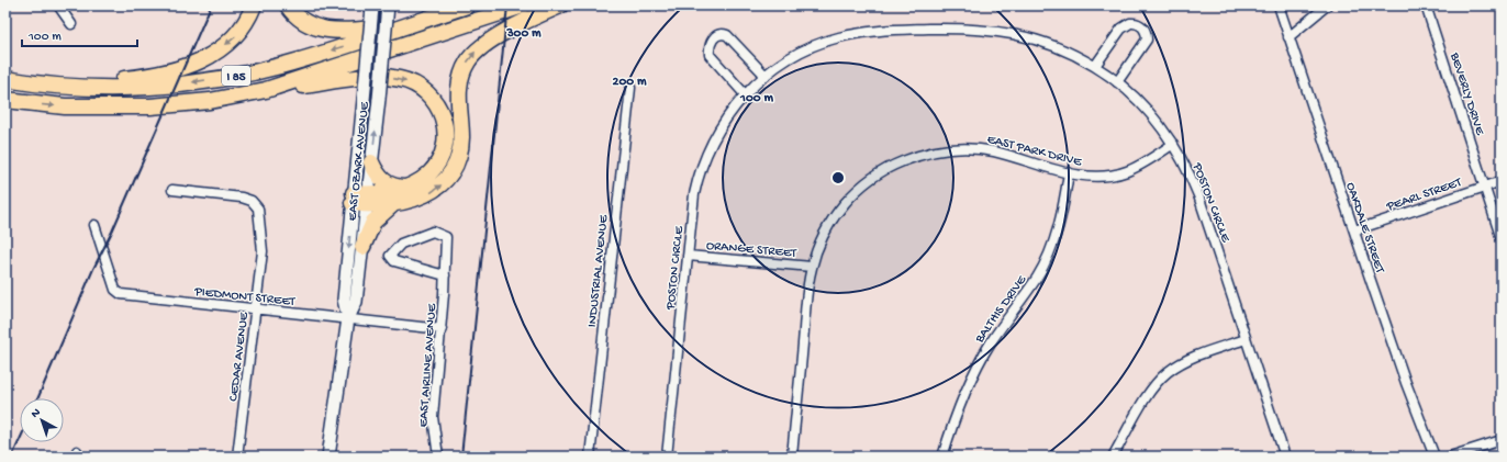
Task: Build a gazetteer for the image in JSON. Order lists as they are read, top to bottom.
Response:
{
  "streets": {
    "highway": ["I 85"],
    "main road": ["EAST OZARK AVENUE"],
    "street": [
      "BEVERLY DRIVE",
      "EAST PARK DRIVE",
      "PEARL STREET",
      "POSTON CIRCLE",
      "OAKDALE STREET",
      "ORANGE STREET",
      "INDUSTRIAL AVENUE",
      "PIEDMONT STREET",
      "BALTHIS DRIVE",
      "CEDAR AVENUE",
      "EAST AIRLINE AVENUE"
    ]
  },
  "crossings": [
    ["BEVERLY DRIVE", "PEARL STREET"],
    ["EAST PARK DRIVE", "POSTON CIRCLE"],
    ["EAST PARK DRIVE", "ORANGE STREET"],
    ["EAST PARK DRIVE", "BALTHIS DRIVE"],
    ["EAST OZARK AVENUE", "PIEDMONT STREET"],
    ["PEARL STREET", "OAKDALE STREET"],
    ["POSTON CIRCLE", "ORANGE STREET"],
    ["PIEDMONT STREET", "CEDAR AVENUE"],
    ["PIEDMONT STREET", "EAST AIRLINE AVENUE"]
  ],
  "scale_bar": "100 m",
  "north": "top left",
  "rings": ["300 m", "200 m", "100 m"]
}
